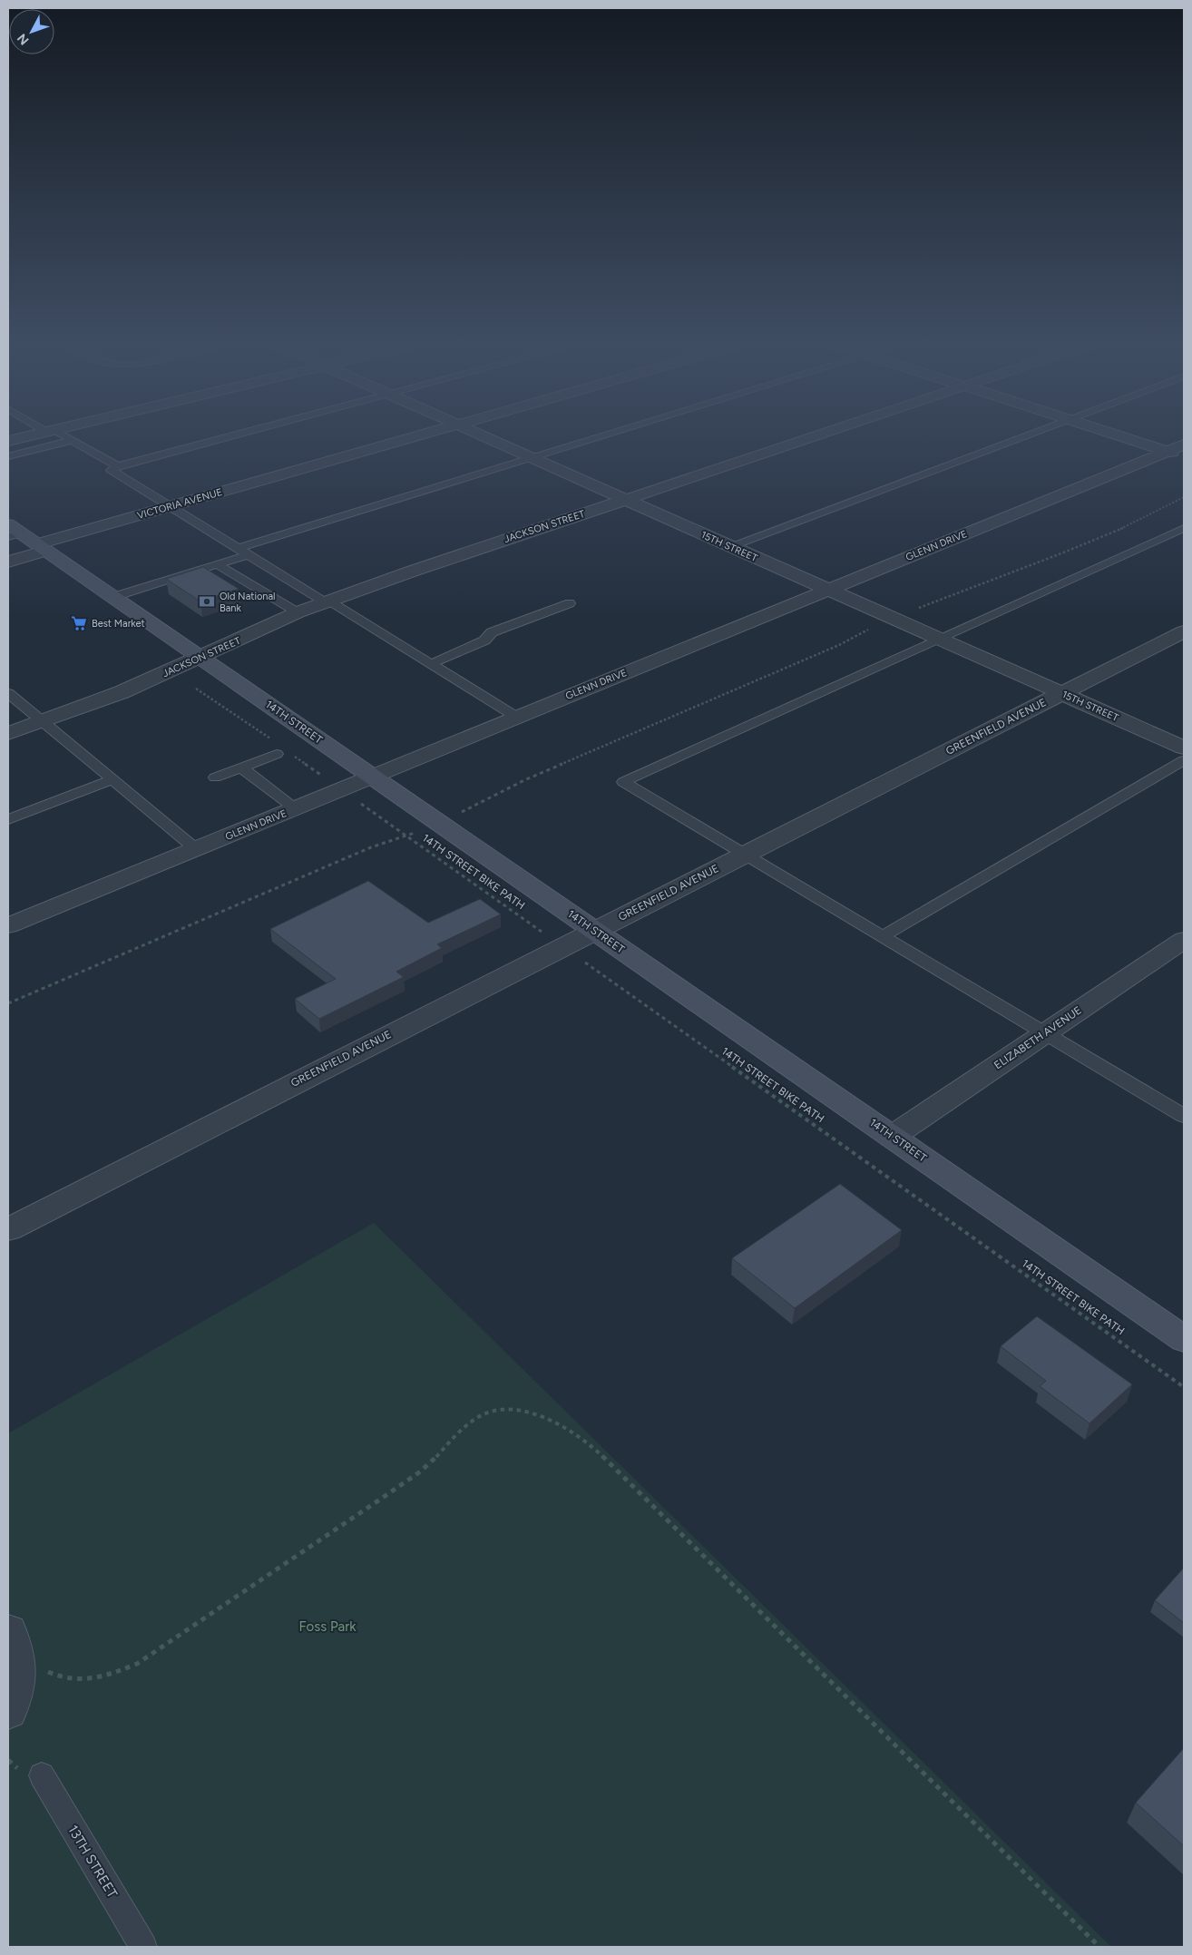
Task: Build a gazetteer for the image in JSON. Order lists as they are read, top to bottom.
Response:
{
  "streets": {
    "street": [
      "VICTORIA AVENUE",
      "JACKSON STREET",
      "GLENN DRIVE",
      "15TH STREET",
      "14TH STREET",
      "GREENFIELD AVENUE",
      "ELIZABETH AVENUE"
    ],
    "lane": ["13TH STREET"],
    "path": ["14TH STREET BIKE PATH"]
  },
  "crossings": [
    ["VICTORIA AVENUE", "14TH STREET"],
    ["JACKSON STREET", "15TH STREET"],
    ["JACKSON STREET", "14TH STREET"],
    ["GLENN DRIVE", "15TH STREET"],
    ["GLENN DRIVE", "14TH STREET"],
    ["15TH STREET", "GREENFIELD AVENUE"],
    ["14TH STREET", "GREENFIELD AVENUE"],
    ["14TH STREET", "ELIZABETH AVENUE"],
    ["GREENFIELD AVENUE", "14TH STREET BIKE PATH"]
  ],
  "parks": ["Foss Park"],
  "places": {
    "bank": ["Old National Bank"],
    "supermarket": ["Best Market"]
  },
  "north": "bottom left"
}
